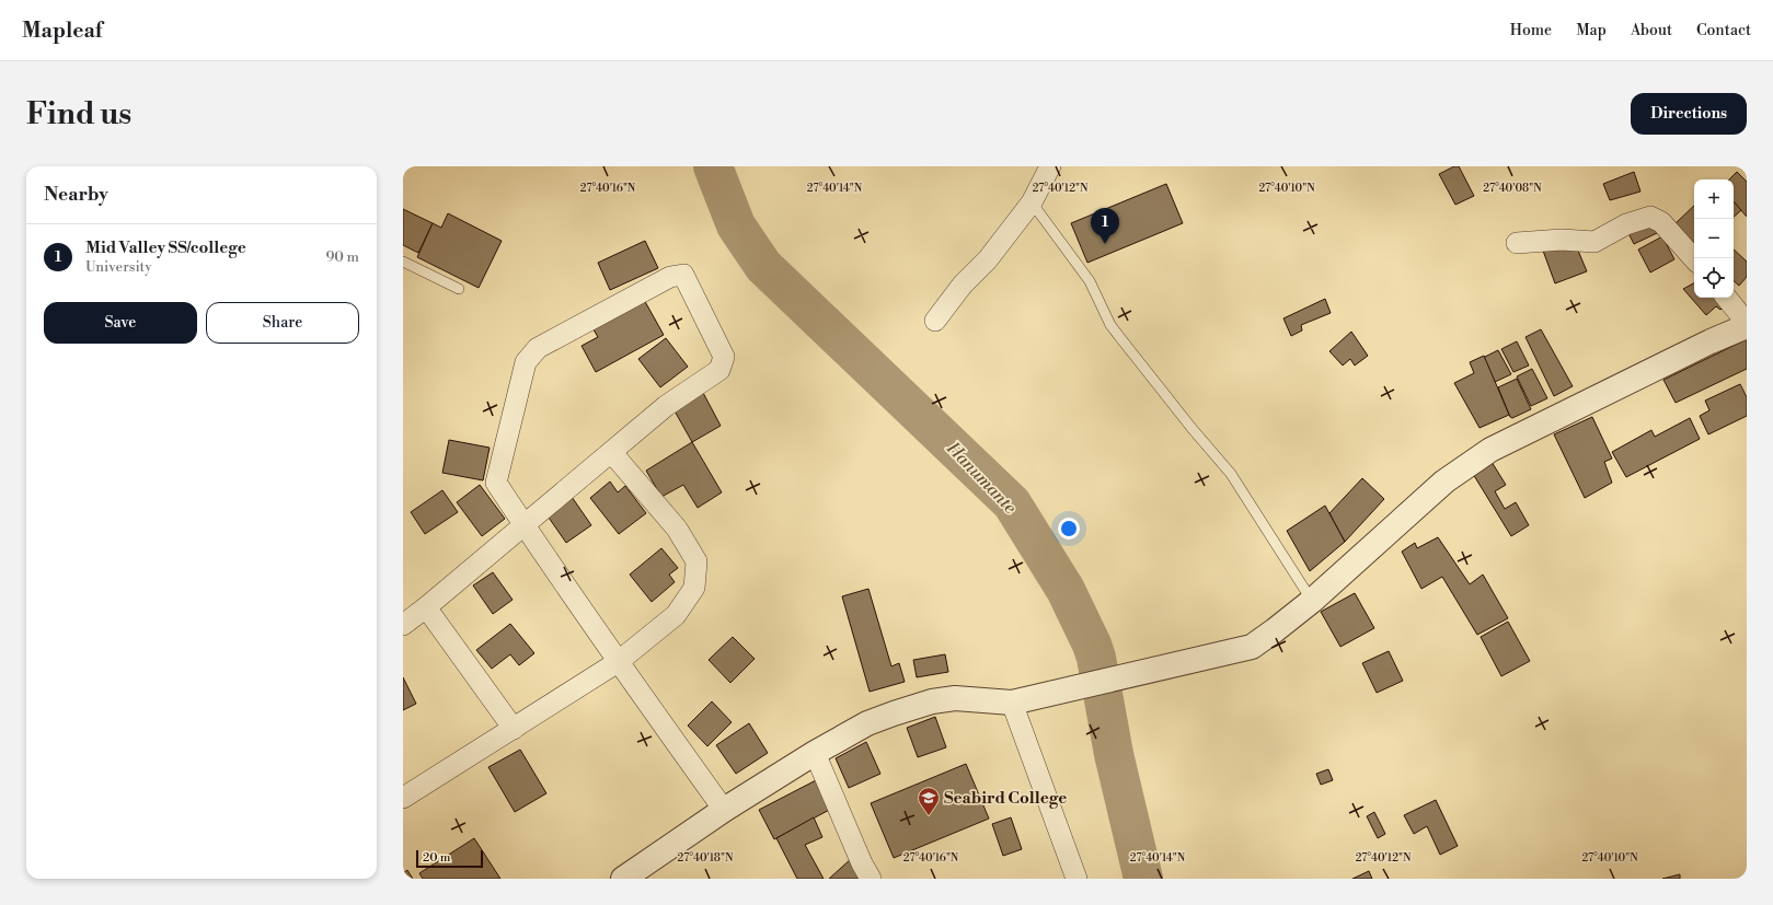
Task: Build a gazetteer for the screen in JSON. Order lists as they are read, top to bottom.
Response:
{
  "water": ["Hanumante"],
  "places": {
    "school or university": ["Seabird College"]
  },
  "scale_bar": "20 m",
  "page": {
    "header": "Mapleaf",
    "nav": [
      "Home",
      "Map",
      "About",
      "Contact"
    ],
    "buttons": [
      "Directions",
      ["Save", "Share"]
    ],
    "title": "Find us",
    "heading": "Nearby",
    "map_buttons": ["+", "−"],
    "pins": "1",
    "list": [
      {
        "mark": "1",
        "name": "Mid Valley SS/college",
        "note": "University",
        "value": "90 m"
      }
    ],
    "scale": "20 m"
  },
  "coordinates": [
    "27°40'16\"N",
    "27°40'14\"N",
    "27°40'12\"N",
    "27°40'10\"N",
    "27°40'08\"N",
    "27°40'18\"N"
  ]
}
